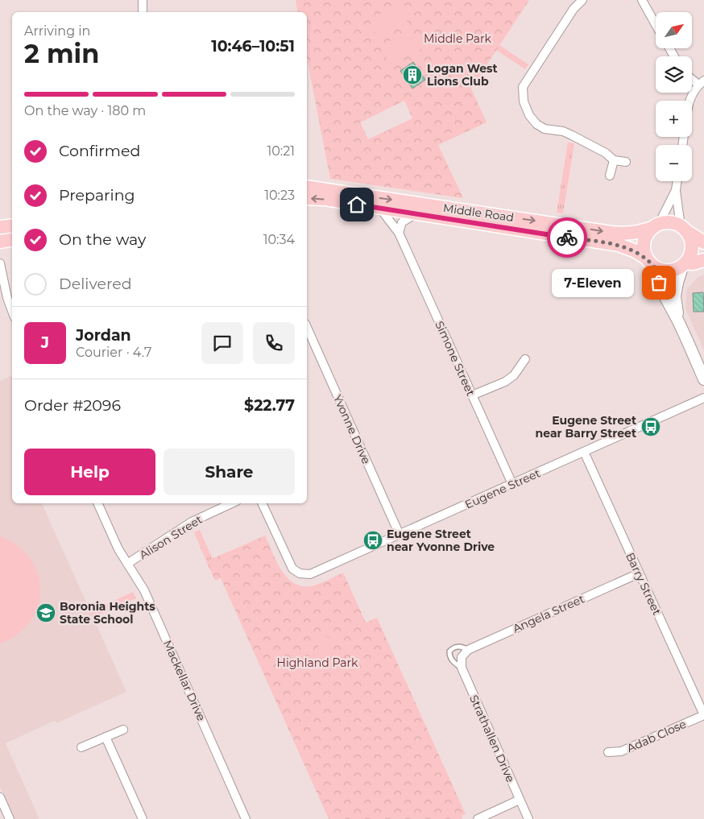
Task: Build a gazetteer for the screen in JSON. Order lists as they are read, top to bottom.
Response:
{
  "streets": {
    "main road": ["Middle Road"],
    "street": [
      "Simone Street",
      "Yvonne Drive",
      "Eugene Street",
      "Alison Street",
      "Barry Street",
      "Angela Street",
      "Mackellar Drive",
      "Adab Close",
      "Strathallen Drive"
    ]
  },
  "crossings": [
    ["Middle Road", "Simone Street"],
    ["Simone Street", "Eugene Street"],
    ["Yvonne Drive", "Eugene Street"],
    ["Eugene Street", "Barry Street"],
    ["Alison Street", "Mackellar Drive"],
    ["Barry Street", "Angela Street"],
    ["Barry Street", "Adab Close"],
    ["Angela Street", "Strathallen Drive"]
  ],
  "parks": ["Middle Park", "Highland Park"],
  "places": {
    "building": ["Logan West Lions Club"],
    "other": ["7-Eleven"],
    "bus stop": ["Eugene Street near Barry Street", "Eugene Street near Yvonne Drive"],
    "school or university": ["Boronia Heights State School"]
  },
  "north": "top right",
  "page": {
    "map_buttons": ["+", "−"],
    "heading": ["2 min", "Arriving in", "10:46–10:51"],
    "panel": [
      "Jordan",
      "Courier · 4.7",
      "Order #2096",
      "$22.77"
    ],
    "bar": "On the way · 180 m",
    "list": [
      ["Confirmed", "10:21"],
      ["Preparing", "10:23"],
      ["On the way", "10:34"],
      "Delivered"
    ],
    "bubble": "7-Eleven",
    "round": "J",
    "buttons": ["Help", "Share"]
  }
}
